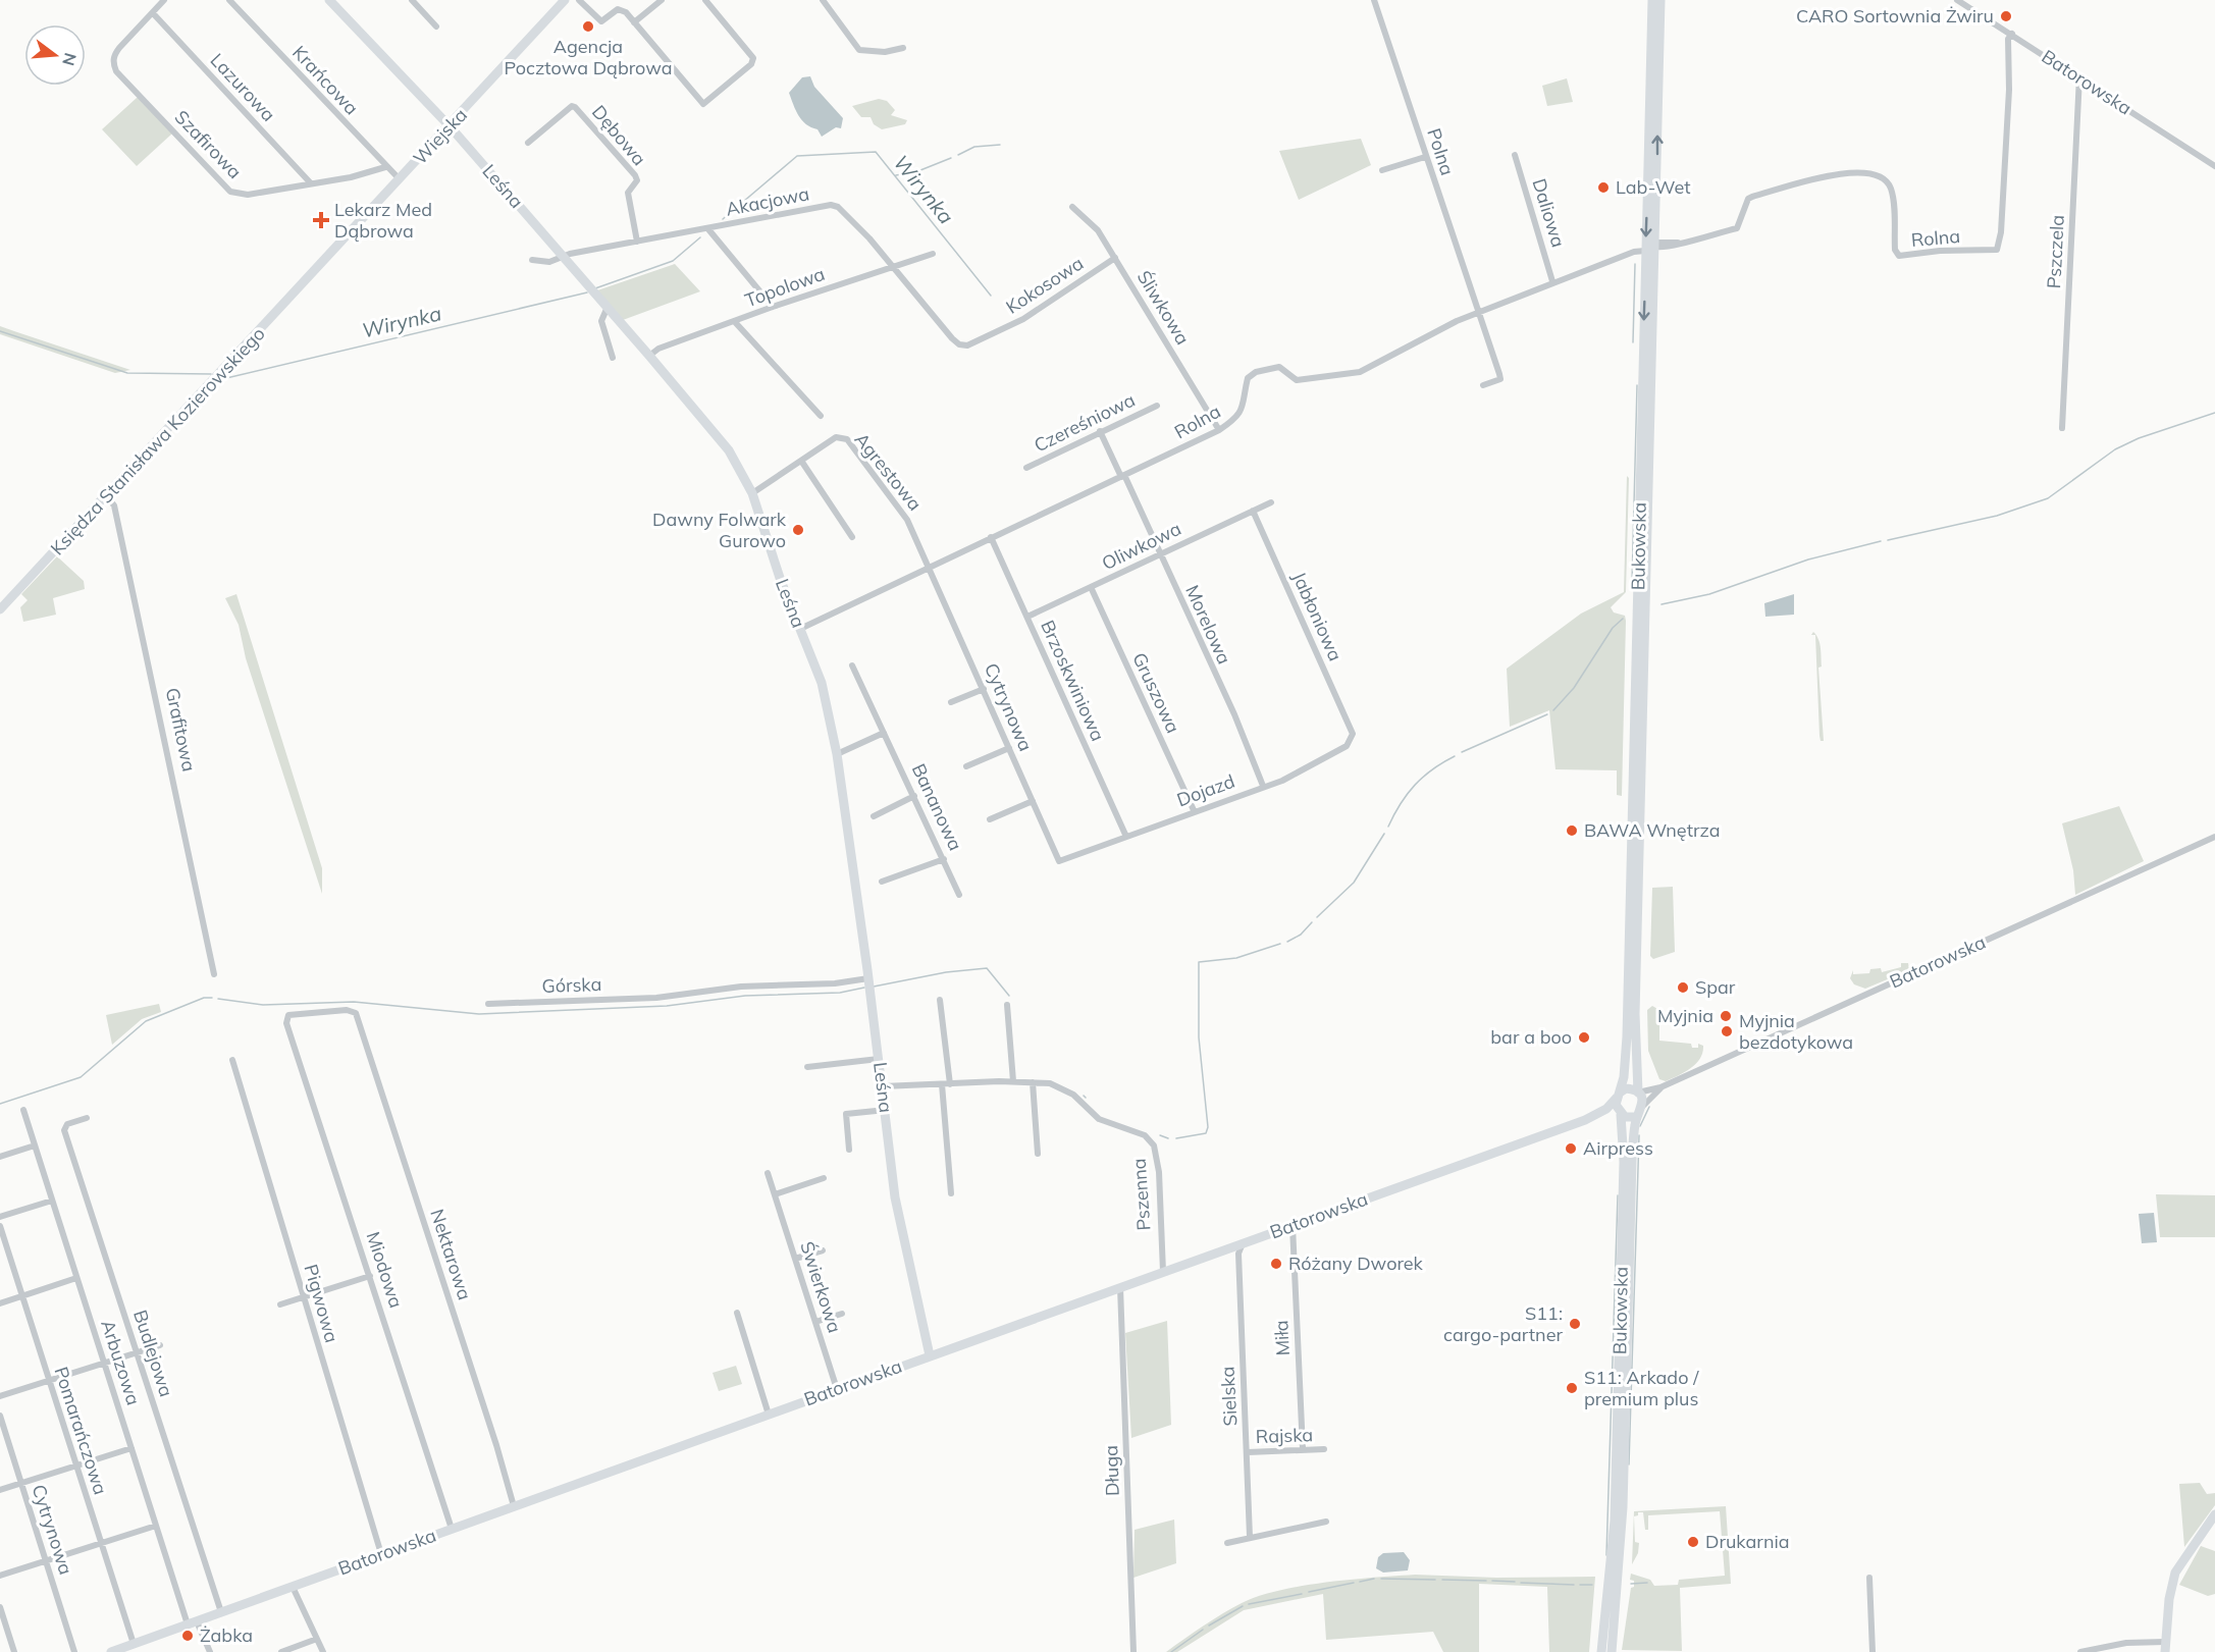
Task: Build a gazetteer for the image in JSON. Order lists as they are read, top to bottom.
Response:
{
  "streets": {
    "street": [
      "Krańcowa",
      "Batorowska",
      "Lazurowa",
      "Dębowa",
      "Wiejska",
      "Szafirowa",
      "Polna",
      "Leśna",
      "Akacjowa",
      "Daliowa",
      "Rolna",
      "Pszczela",
      "Kokosowa",
      "Topolowa",
      "Śliwkowa",
      "Czereśniowa",
      "Księdza Stanisława Kozierowskiego",
      "Agrestowa",
      "Oliwkowa",
      "Bukowska",
      "Jabłoniowa",
      "Morelowa",
      "Brzoskwiniowa",
      "Gruszowa",
      "Cytrynowa",
      "Grafitowa",
      "Dojazd",
      "Bananowa",
      "Górska",
      "Pszenna",
      "Nektarowa",
      "Miodowa",
      "Świerkowa",
      "Pigwowa",
      "Miła",
      "Budlejowa",
      "Arbuzowa",
      "Sielska",
      "Pomarańczowa",
      "Rajska",
      "Długa"
    ]
  },
  "crossings": [
    ["Krańcowa", "Wiejska"],
    ["Krańcowa", "Szafirowa"],
    ["Batorowska", "Leśna"],
    ["Batorowska", "Rolna"],
    ["Batorowska", "Pszczela"],
    ["Batorowska", "Bukowska"],
    ["Batorowska", "Pszenna"],
    ["Batorowska", "Nektarowa"],
    ["Batorowska", "Miodowa"],
    ["Batorowska", "Świerkowa"],
    ["Batorowska", "Pigwowa"],
    ["Batorowska", "Miła"],
    ["Batorowska", "Budlejowa"],
    ["Batorowska", "Arbuzowa"],
    ["Batorowska", "Sielska"],
    ["Batorowska", "Pomarańczowa"],
    ["Batorowska", "Długa"],
    ["Lazurowa", "Szafirowa"],
    ["Dębowa", "Akacjowa"],
    ["Wiejska", "Leśna"],
    ["Wiejska", "Księdza Stanisława Kozierowskiego"],
    ["Polna", "Rolna"],
    ["Leśna", "Akacjowa"],
    ["Leśna", "Rolna"],
    ["Leśna", "Topolowa"],
    ["Leśna", "Agrestowa"],
    ["Leśna", "Górska"],
    ["Leśna", "Pszenna"],
    ["Akacjowa", "Kokosowa"],
    ["Akacjowa", "Topolowa"],
    ["Daliowa", "Rolna"],
    ["Rolna", "Śliwkowa"],
    ["Rolna", "Agrestowa"],
    ["Rolna", "Bukowska"],
    ["Rolna", "Morelowa"],
    ["Rolna", "Brzoskwiniowa"],
    ["Rolna", "Cytrynowa"],
    ["Kokosowa", "Śliwkowa"],
    ["Czereśniowa", "Morelowa"],
    ["Księdza Stanisława Kozierowskiego", "Grafitowa"],
    ["Agrestowa", "Cytrynowa"],
    ["Oliwkowa", "Jabłoniowa"],
    ["Oliwkowa", "Morelowa"],
    ["Oliwkowa", "Brzoskwiniowa"],
    ["Oliwkowa", "Gruszowa"],
    ["Jabłoniowa", "Dojazd"],
    ["Morelowa", "Dojazd"],
    ["Brzoskwiniowa", "Dojazd"],
    ["Gruszowa", "Dojazd"],
    ["Cytrynowa", "Dojazd"],
    ["Nektarowa", "Miodowa"],
    ["Miła", "Rajska"],
    ["Sielska", "Rajska"]
  ],
  "water": ["Wirynka"],
  "places": {
    "other": [
      "CARO Sortownia Żwiru",
      "Agencja Pocztowa Dąbrowa",
      "Lab-Wet",
      "Dawny Folwark Gurowo",
      "BAWA Wnętrza",
      "Spar",
      "Myjnia",
      "Myjnia bezdotykowa",
      "bar a boo",
      "Airpress",
      "Różany Dworek",
      "S11: cargo-partner",
      "S11: Arkado / premium plus",
      "Drukarnia",
      "Żabka"
    ],
    "health": ["Lekarz Med Dąbrowa"]
  },
  "north": "right"
}
